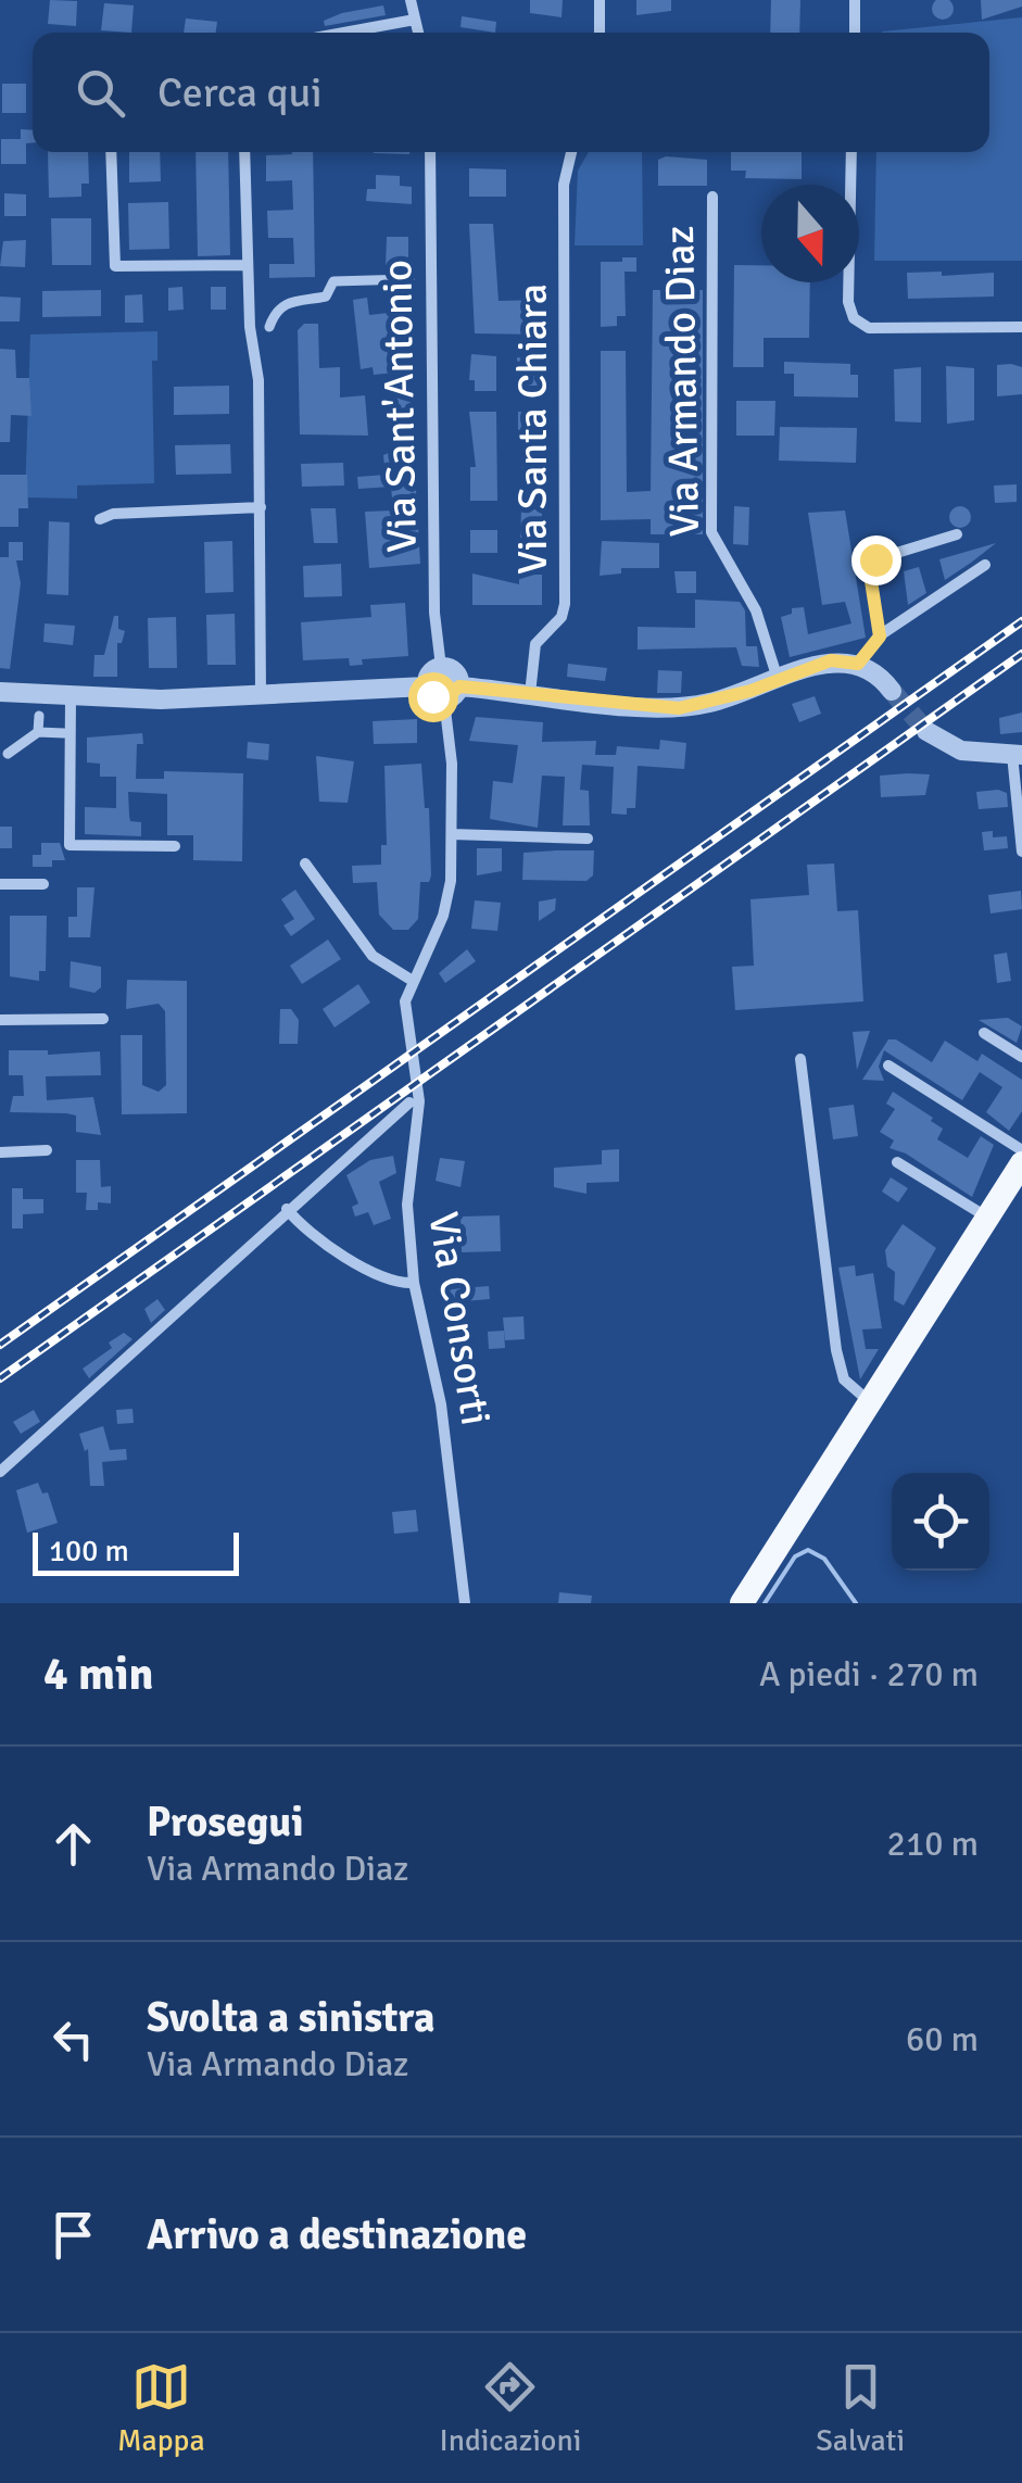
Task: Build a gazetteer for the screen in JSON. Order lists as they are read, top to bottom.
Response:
{
  "streets": {
    "street": [
      "Via Armando Diaz",
      "Via Sant'Antonio",
      "Via Santa Chiara",
      "Via Consorti"
    ]
  },
  "crossings": [
    ["Via Sant'Antonio", "Via Consorti"]
  ],
  "scale_bar": "100 m",
  "north": "bottom",
  "page": {
    "search": "Cerca qui",
    "scale": "100 m",
    "heading": ["4 min", "A piedi · 270 m"],
    "list": [
      ["Prosegui", "Via Armando Diaz", "210 m"],
      ["Svolta a sinistra", "Via Armando Diaz", "60 m"],
      "Arrivo a destinazione"
    ],
    "nav": ["Mappa", "Indicazioni", "Salvati"]
  }
}
